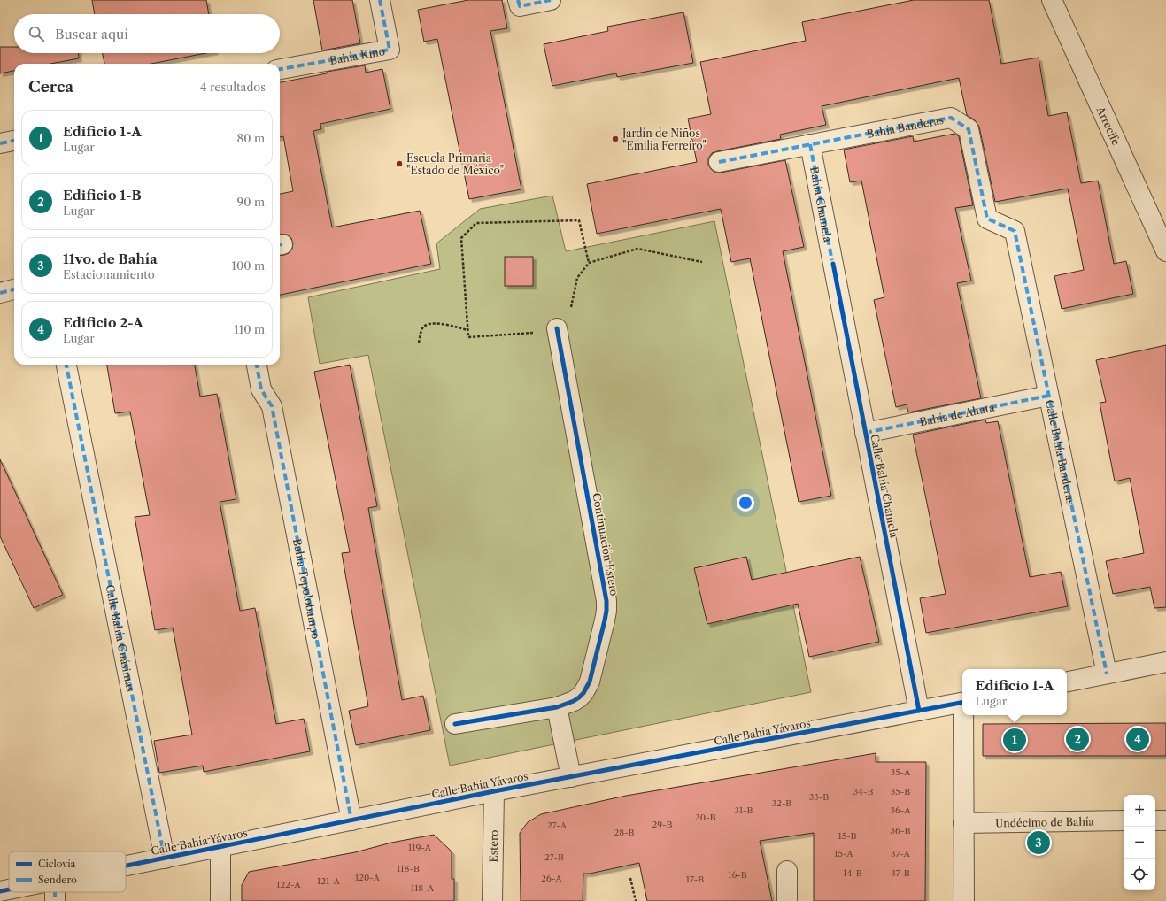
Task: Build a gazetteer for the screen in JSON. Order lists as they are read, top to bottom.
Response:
{
  "streets": {
    "street": [
      "Bahía Kino",
      "Arrecife",
      "Bahía Banderas",
      "Bahía Chamela",
      "Bahía de Altata",
      "Calle Bahía Banderas",
      "Calle Bahía Chamela",
      "Continuación Estero",
      "Bahía Topolobampo",
      "Calle Bahía Guásimas",
      "Calle Bahía Yávaros",
      "Undécimo de Bahía",
      "Estero"
    ]
  },
  "crossings": [
    ["Bahía Banderas", "Bahía Chamela"],
    ["Bahía Banderas", "Calle Bahía Banderas"],
    ["Bahía Chamela", "Calle Bahía Chamela"],
    ["Bahía de Altata", "Calle Bahía Banderas"],
    ["Bahía de Altata", "Calle Bahía Chamela"],
    ["Calle Bahía Chamela", "Calle Bahía Yávaros"],
    ["Bahía Topolobampo", "Calle Bahía Yávaros"],
    ["Calle Bahía Guásimas", "Calle Bahía Yávaros"],
    ["Calle Bahía Yávaros", "Estero"]
  ],
  "places": ["Jardín de Niños \"Emilia Ferreiro\"", "Escuela Primaria \"Estado de México\""],
  "house_numbers": [
    "35-A",
    "34-B",
    "35-B",
    "33-B",
    "32-B",
    "31-B",
    "36-A",
    "30-B",
    "29-B",
    "27-A",
    "36-B",
    "28-B",
    "15-B",
    "119-A",
    "15-A",
    "37-A",
    "27-B",
    "118-B",
    "14-B",
    "37-B",
    "16-B",
    "120-A",
    "26-A",
    "17-B",
    "121-A",
    "122-A",
    "118-A"
  ],
  "legend": ["Ciclovía", "Sendero"],
  "page": {
    "search": "Buscar aquí",
    "heading": ["Cerca", "4 resultados"],
    "list": [
      {
        "mark": "1",
        "name": "Edificio 1-A",
        "note": "Lugar",
        "value": "80 m"
      },
      {
        "mark": "2",
        "name": "Edificio 1-B",
        "note": "Lugar",
        "value": "90 m"
      },
      {
        "mark": "3",
        "name": "11vo. de Bahía",
        "note": "Estacionamiento",
        "value": "100 m"
      },
      {
        "mark": "4",
        "name": "Edificio 2-A",
        "note": "Lugar",
        "value": "110 m"
      }
    ],
    "popup": ["Edificio 1-A", "Lugar"],
    "pins": [
      "2",
      "4",
      "1",
      "3"
    ],
    "map_buttons": ["+", "−"]
  }
}
